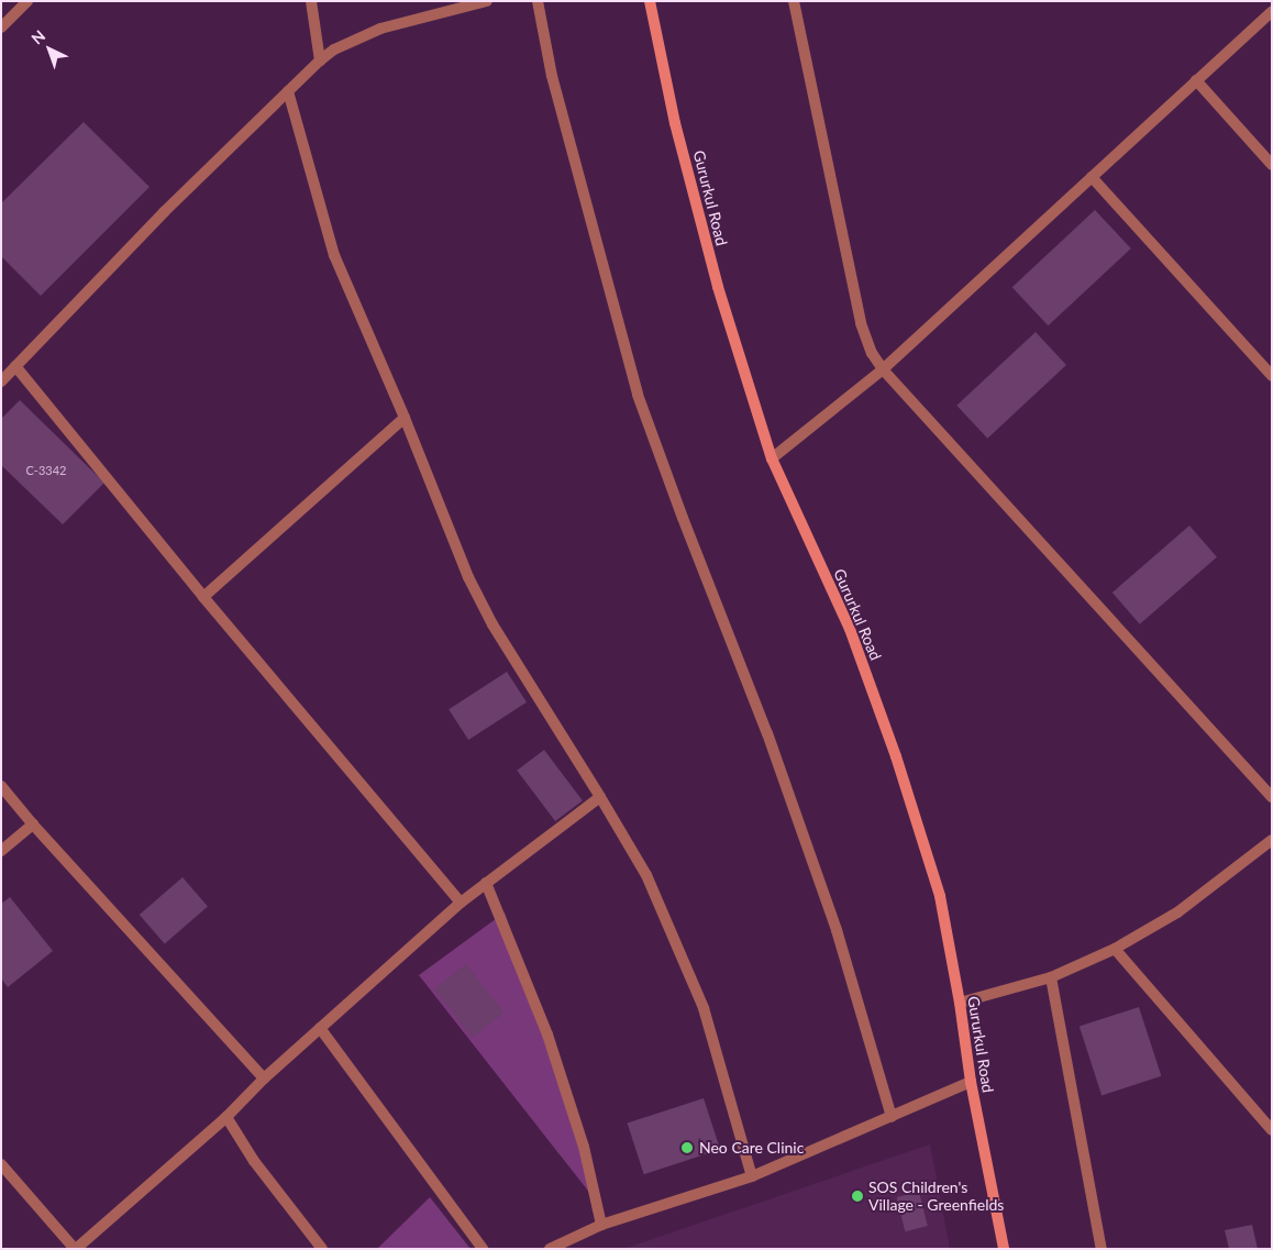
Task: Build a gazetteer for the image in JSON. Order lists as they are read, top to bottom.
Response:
{
  "streets": {
    "street": ["Gururkul Road"]
  },
  "places": ["Neo Care Clinic", "SOS Children's Village - Greenfields"],
  "house_numbers": ["C-3342"],
  "north": "top left"
}
